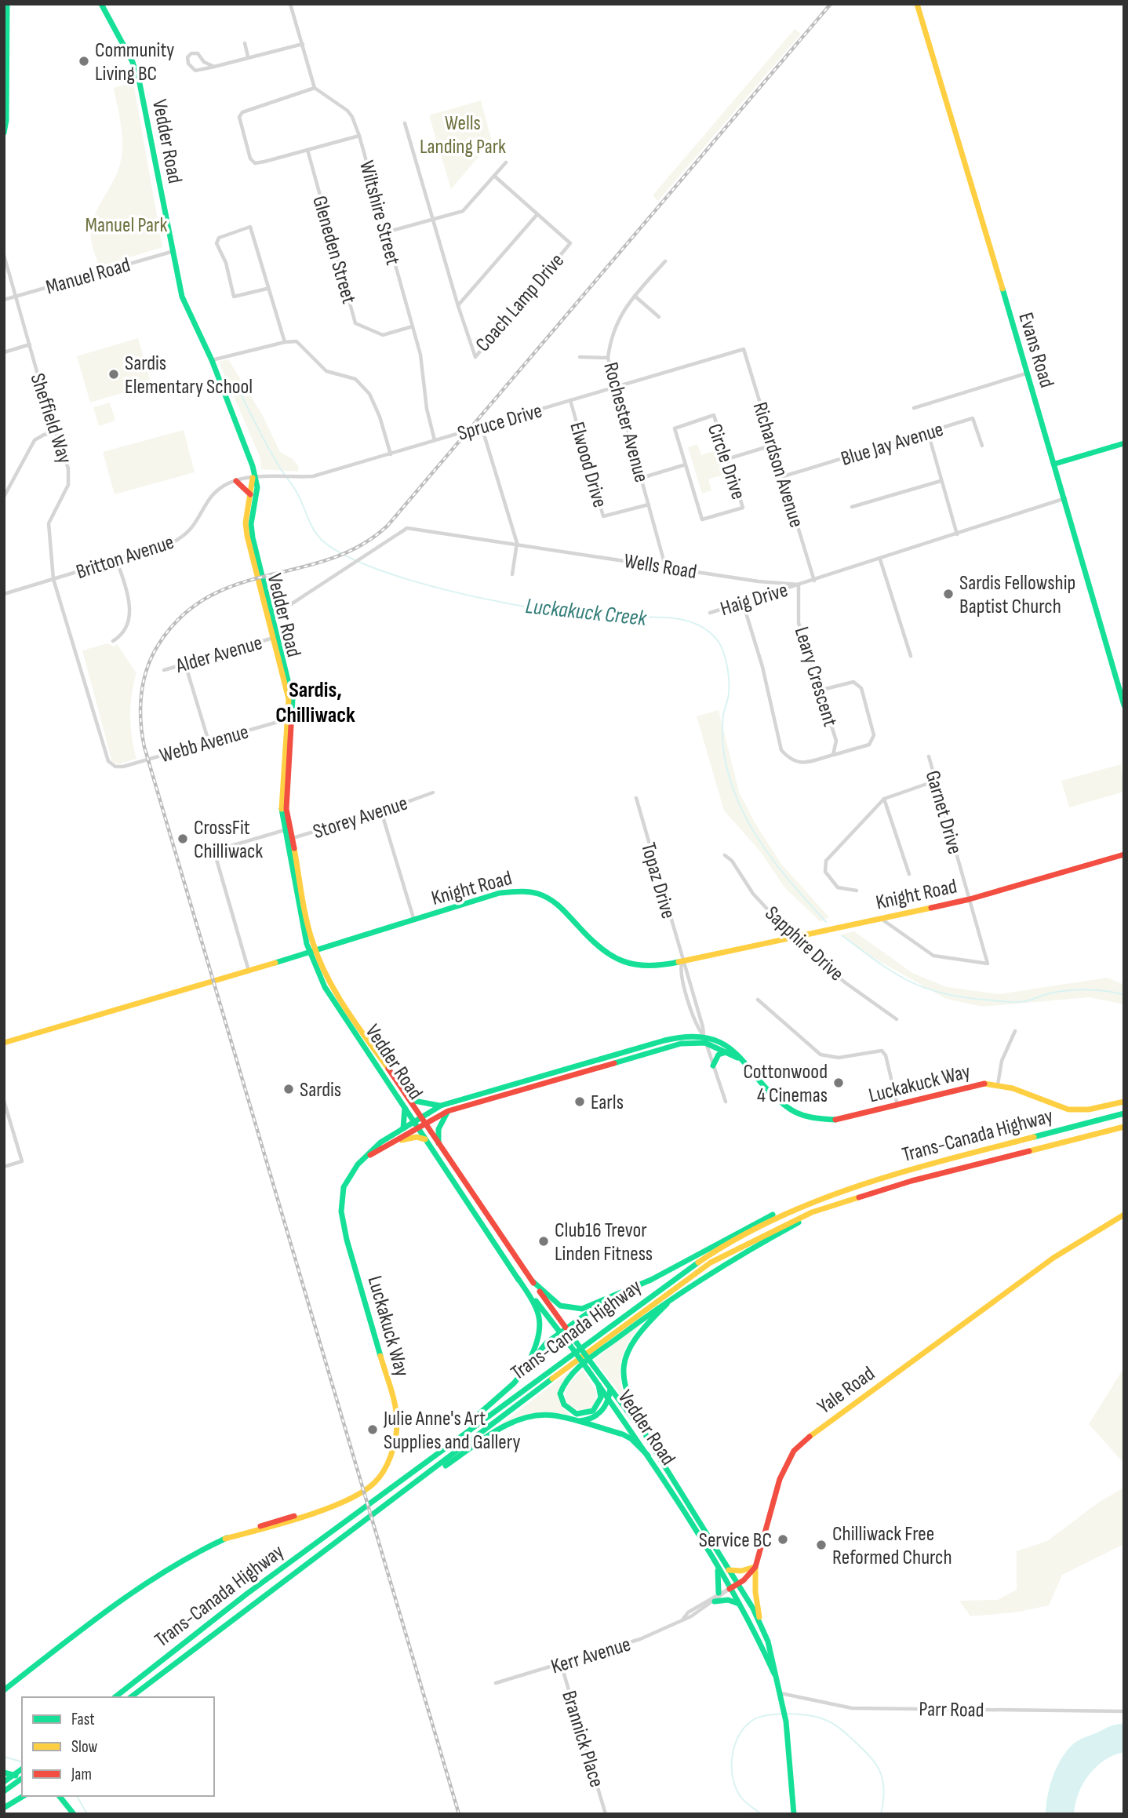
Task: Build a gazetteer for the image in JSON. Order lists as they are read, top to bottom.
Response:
{
  "streets": {
    "main road": [
      "Vedder Road",
      "Evans Road",
      "Knight Road",
      "Luckakuck Way",
      "Trans-Canada Highway",
      "Yale Road"
    ],
    "street": [
      "Wiltshire Street",
      "Gleneden Street",
      "Manuel Road",
      "Coach Lamp Drive",
      "Sheffield Way",
      "Spruce Drive",
      "Rochester Avenue",
      "Blue Jay Avenue",
      "Circle Drive",
      "Elwood Drive",
      "Richardson Avenue",
      "Britton Avenue",
      "Wells Road",
      "Haig Drive",
      "Alder Avenue",
      "Leary Crescent",
      "Webb Avenue",
      "Garnet Drive",
      "Storey Avenue",
      "Topaz Drive",
      "Sapphire Drive",
      "Kerr Avenue",
      "Parr Road",
      "Brannick Place"
    ]
  },
  "crossings": [
    ["Vedder Road", "Manuel Road"],
    ["Vedder Road", "Spruce Drive"],
    ["Vedder Road", "Britton Avenue"],
    ["Vedder Road", "Wells Road"],
    ["Vedder Road", "Alder Avenue"],
    ["Vedder Road", "Webb Avenue"],
    ["Vedder Road", "Storey Avenue"],
    ["Vedder Road", "Knight Road"],
    ["Vedder Road", "Luckakuck Way"],
    ["Vedder Road", "Kerr Avenue"],
    ["Wiltshire Street", "Gleneden Street"],
    ["Wiltshire Street", "Spruce Drive"],
    ["Manuel Road", "Sheffield Way"],
    ["Evans Road", "Wells Road"],
    ["Sheffield Way", "Britton Avenue"],
    ["Sheffield Way", "Webb Avenue"],
    ["Spruce Drive", "Rochester Avenue"],
    ["Spruce Drive", "Elwood Drive"],
    ["Spruce Drive", "Richardson Avenue"],
    ["Spruce Drive", "Britton Avenue"],
    ["Rochester Avenue", "Elwood Drive"],
    ["Rochester Avenue", "Wells Road"],
    ["Blue Jay Avenue", "Richardson Avenue"],
    ["Richardson Avenue", "Wells Road"],
    ["Wells Road", "Haig Drive"],
    ["Wells Road", "Leary Crescent"],
    ["Haig Drive", "Leary Crescent"],
    ["Garnet Drive", "Knight Road"],
    ["Topaz Drive", "Knight Road"],
    ["Topaz Drive", "Luckakuck Way"],
    ["Knight Road", "Sapphire Drive"],
    ["Kerr Avenue", "Brannick Place"]
  ],
  "districts": ["Sardis, Chilliwack"],
  "water": ["Luckakuck Creek"],
  "parks": ["Wells Landing Park", "Manuel Park"],
  "places": [
    "Community Living BC",
    "Sardis Elementary School",
    "Sardis Fellowship Baptist Church",
    "CrossFit Chilliwack",
    "Cottonwood 4 Cinemas",
    "Sardis",
    "Earls",
    "Club16 Trevor Linden Fitness",
    "Julie Anne's Art Supplies and Gallery",
    "Service BC",
    "Chilliwack Free Reformed Church"
  ],
  "legend": ["Fast", "Slow", "Jam"]
}
